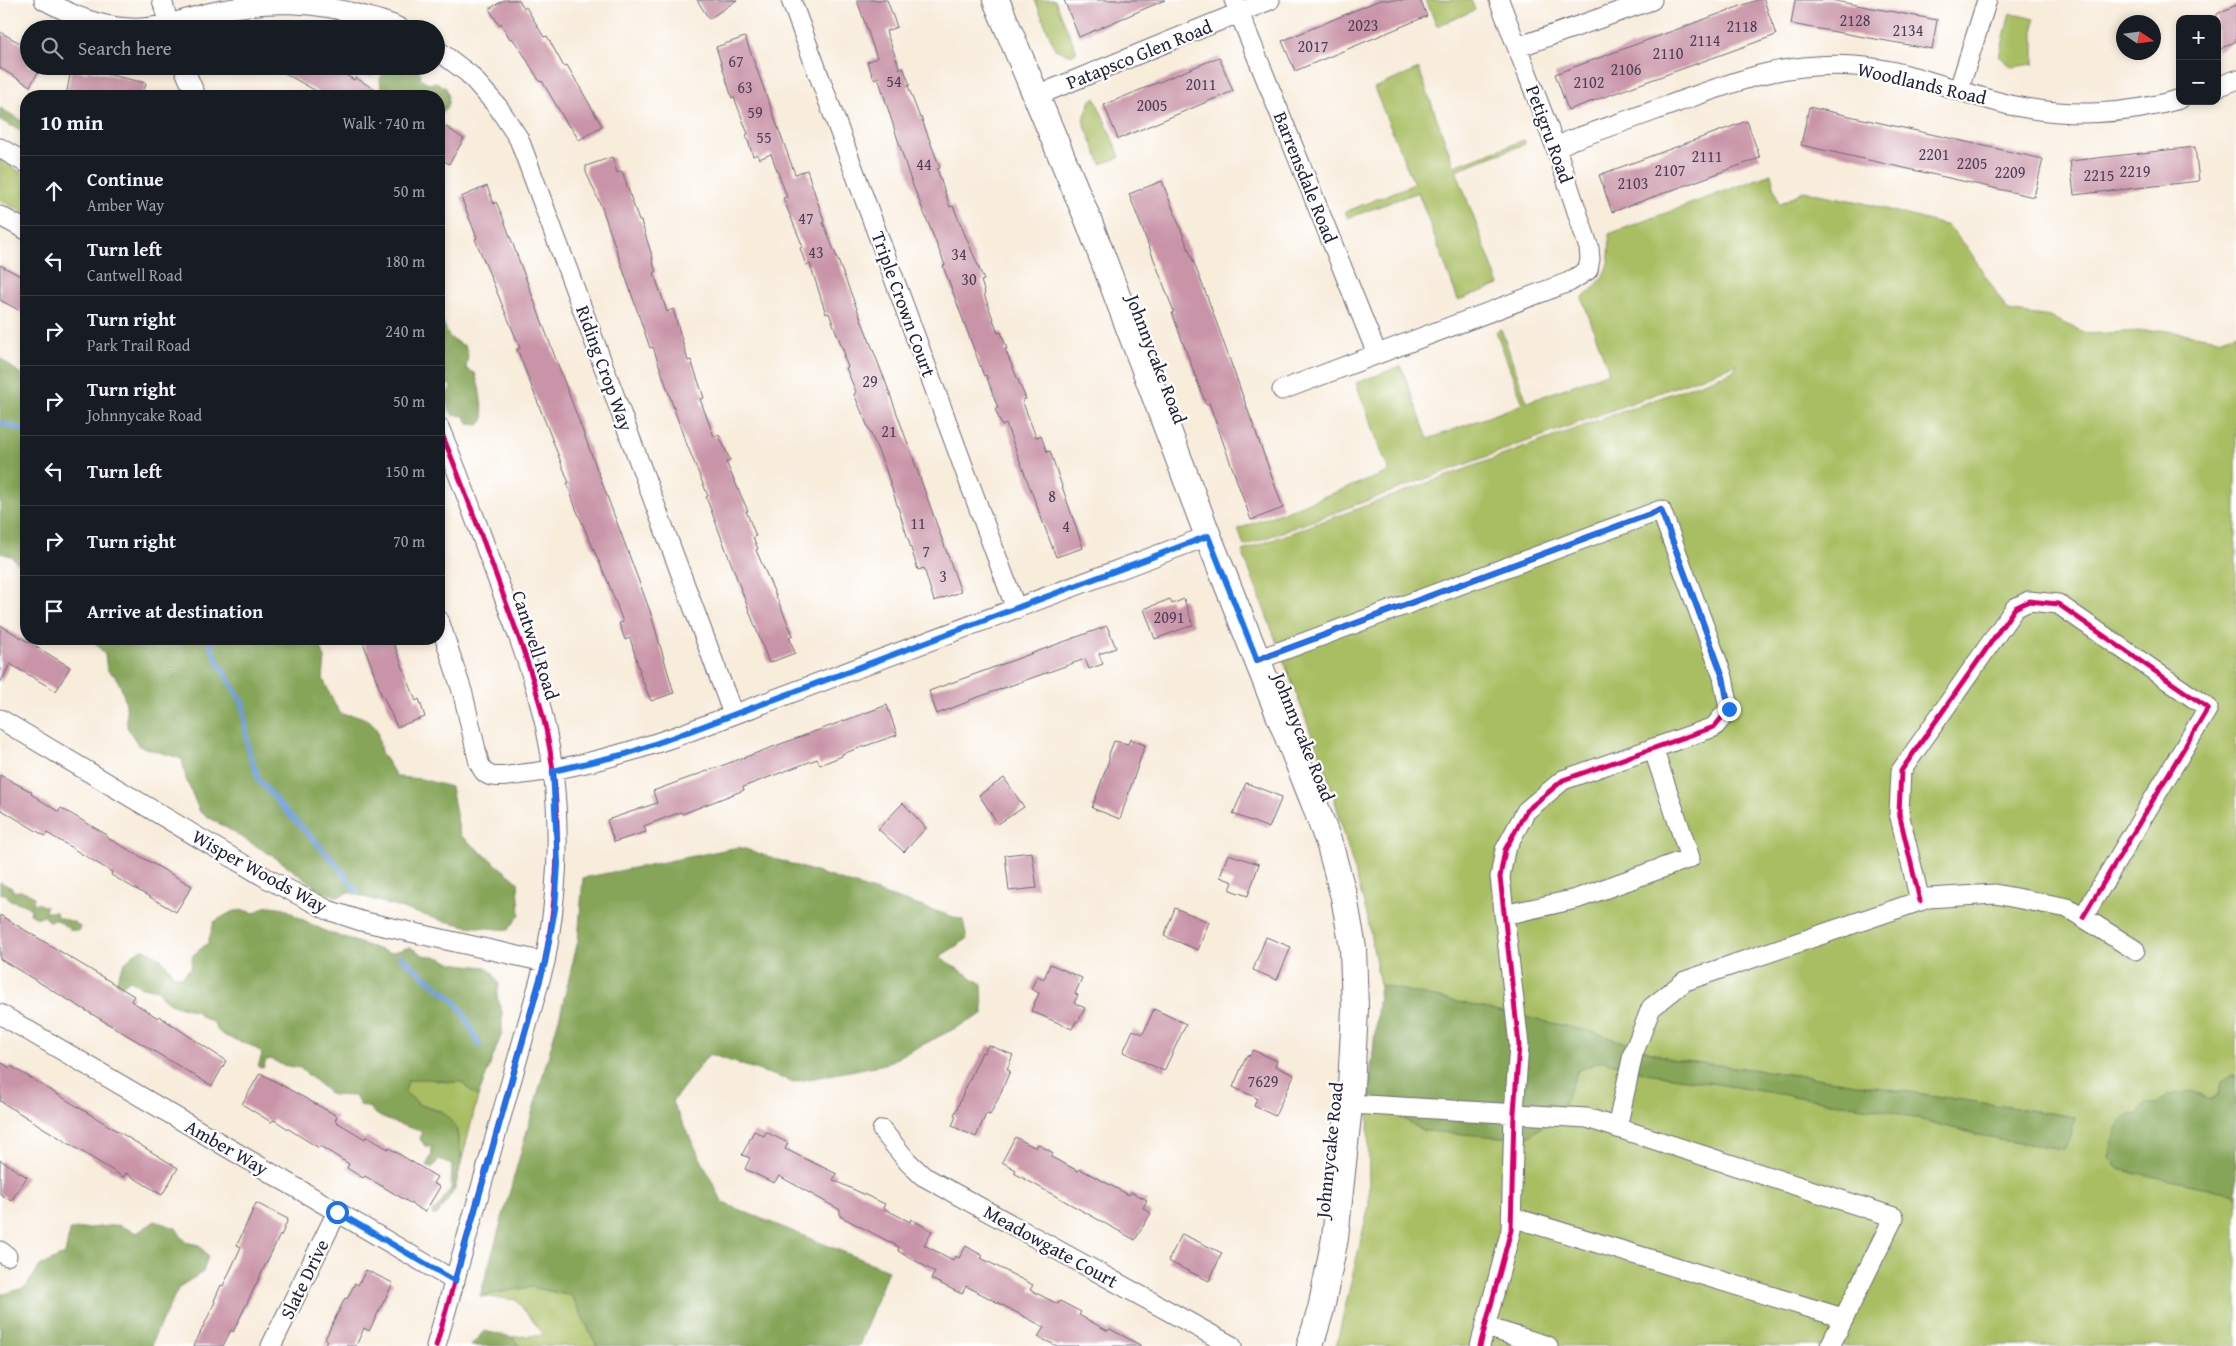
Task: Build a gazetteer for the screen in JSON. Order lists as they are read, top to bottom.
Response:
{
  "streets": {
    "street": [
      "Patapsco Glen Road",
      "Woodlands Road",
      "Petigru Road",
      "Barrensdale Road",
      "Triple Crown Court",
      "Johnnycake Road",
      "Riding Crop Way",
      "Cantwell Road",
      "Wisper Woods Way",
      "Amber Way",
      "Meadowgate Court",
      "Slate Drive"
    ]
  },
  "crossings": [
    ["Patapsco Glen Road", "Barrensdale Road"],
    ["Patapsco Glen Road", "Johnnycake Road"],
    ["Woodlands Road", "Petigru Road"],
    ["Petigru Road", "Barrensdale Road"],
    ["Cantwell Road", "Wisper Woods Way"],
    ["Cantwell Road", "Amber Way"],
    ["Amber Way", "Slate Drive"]
  ],
  "house_numbers": [
    "2128",
    "2023",
    "2118",
    "2134",
    "2114",
    "2017",
    "2110",
    "67",
    "2106",
    "54",
    "2102",
    "2011",
    "63",
    "2005",
    "59",
    "55",
    "2201",
    "2111",
    "2205",
    "44",
    "2107",
    "2219",
    "2209",
    "2215",
    "2103",
    "47",
    "43",
    "34",
    "30",
    "29",
    "21",
    "8",
    "11",
    "4",
    "7",
    "3",
    "2091",
    "7629"
  ],
  "north": "right",
  "page": {
    "map_buttons": ["+", "−"],
    "search": "Search here",
    "heading": ["10 min", "Walk · 740 m"],
    "list": [
      ["Continue", "Amber Way", "50 m"],
      ["Turn left", "Cantwell Road", "180 m"],
      ["Turn right", "Park Trail Road", "240 m"],
      ["Turn right", "Johnnycake Road", "50 m"],
      ["Turn left", "150 m"],
      ["Turn right", "70 m"],
      "Arrive at destination"
    ]
  }
}
